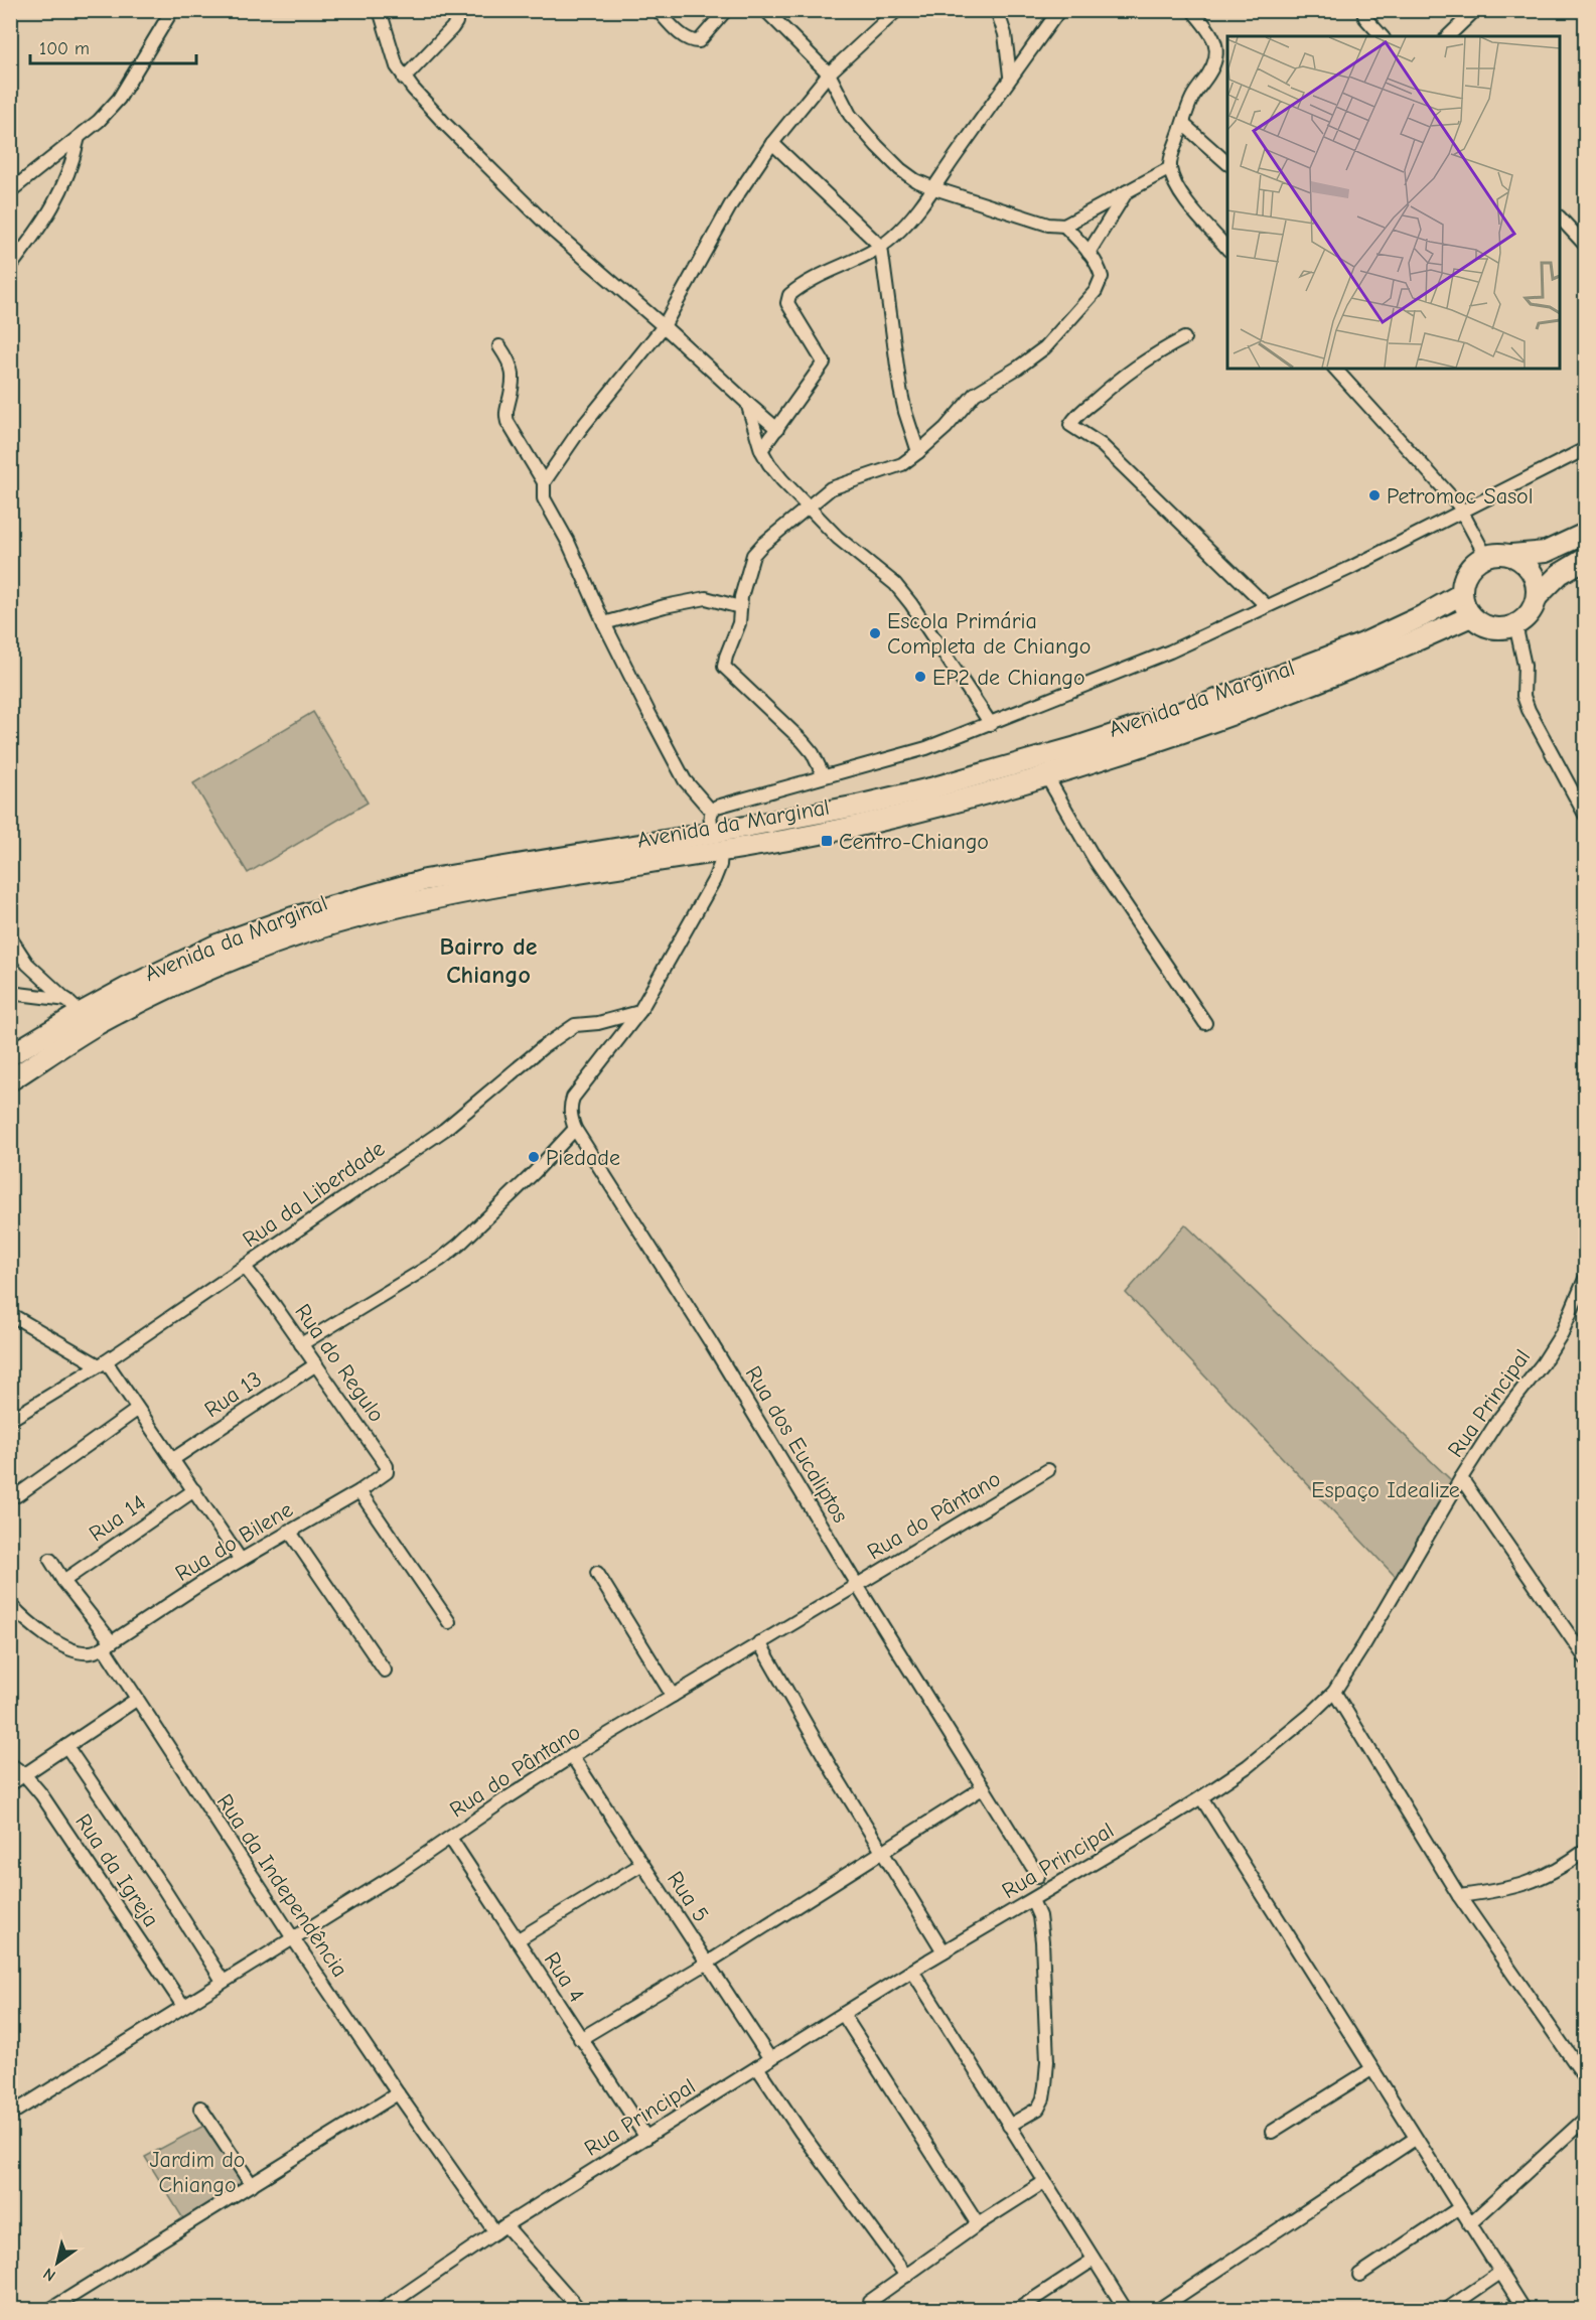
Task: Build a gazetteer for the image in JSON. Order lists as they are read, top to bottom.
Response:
{
  "streets": {
    "main road": ["Avenida da Marginal"],
    "street": [
      "Rua da Liberdade",
      "Rua do Regulo",
      "Rua 13",
      "Rua Principal",
      "Rua dos Eucaliptos",
      "Rua do Pântano",
      "Rua 14",
      "Rua do Bilene",
      "Rua da Igreja",
      "Rua da Independência",
      "Rua 5",
      "Rua 4"
    ]
  },
  "crossings": [
    ["Rua da Liberdade", "Rua do Regulo"],
    ["Rua do Regulo", "Rua 13"],
    ["Rua do Regulo", "Rua do Bilene"],
    ["Rua Principal", "Rua da Independência"],
    ["Rua Principal", "Rua 5"],
    ["Rua Principal", "Rua 4"],
    ["Rua dos Eucaliptos", "Rua do Pântano"],
    ["Rua do Pântano", "Rua da Igreja"],
    ["Rua do Pântano", "Rua da Independência"],
    ["Rua do Pântano", "Rua 5"],
    ["Rua do Pântano", "Rua 4"],
    ["Rua 14", "Rua da Independência"],
    ["Rua do Bilene", "Rua da Independência"]
  ],
  "districts": ["Bairro de Chiango"],
  "parks": ["Espaço Idealize", "Jardim do Chiango"],
  "places": {
    "other": [
      "Petromoc Sasol",
      "Escola Primária Completa de Chiango",
      "EP2 de Chiango",
      "Piedade"
    ],
    "transit": ["Centro-Chiango"]
  },
  "scale_bar": "100 m",
  "north": "bottom left"
}
